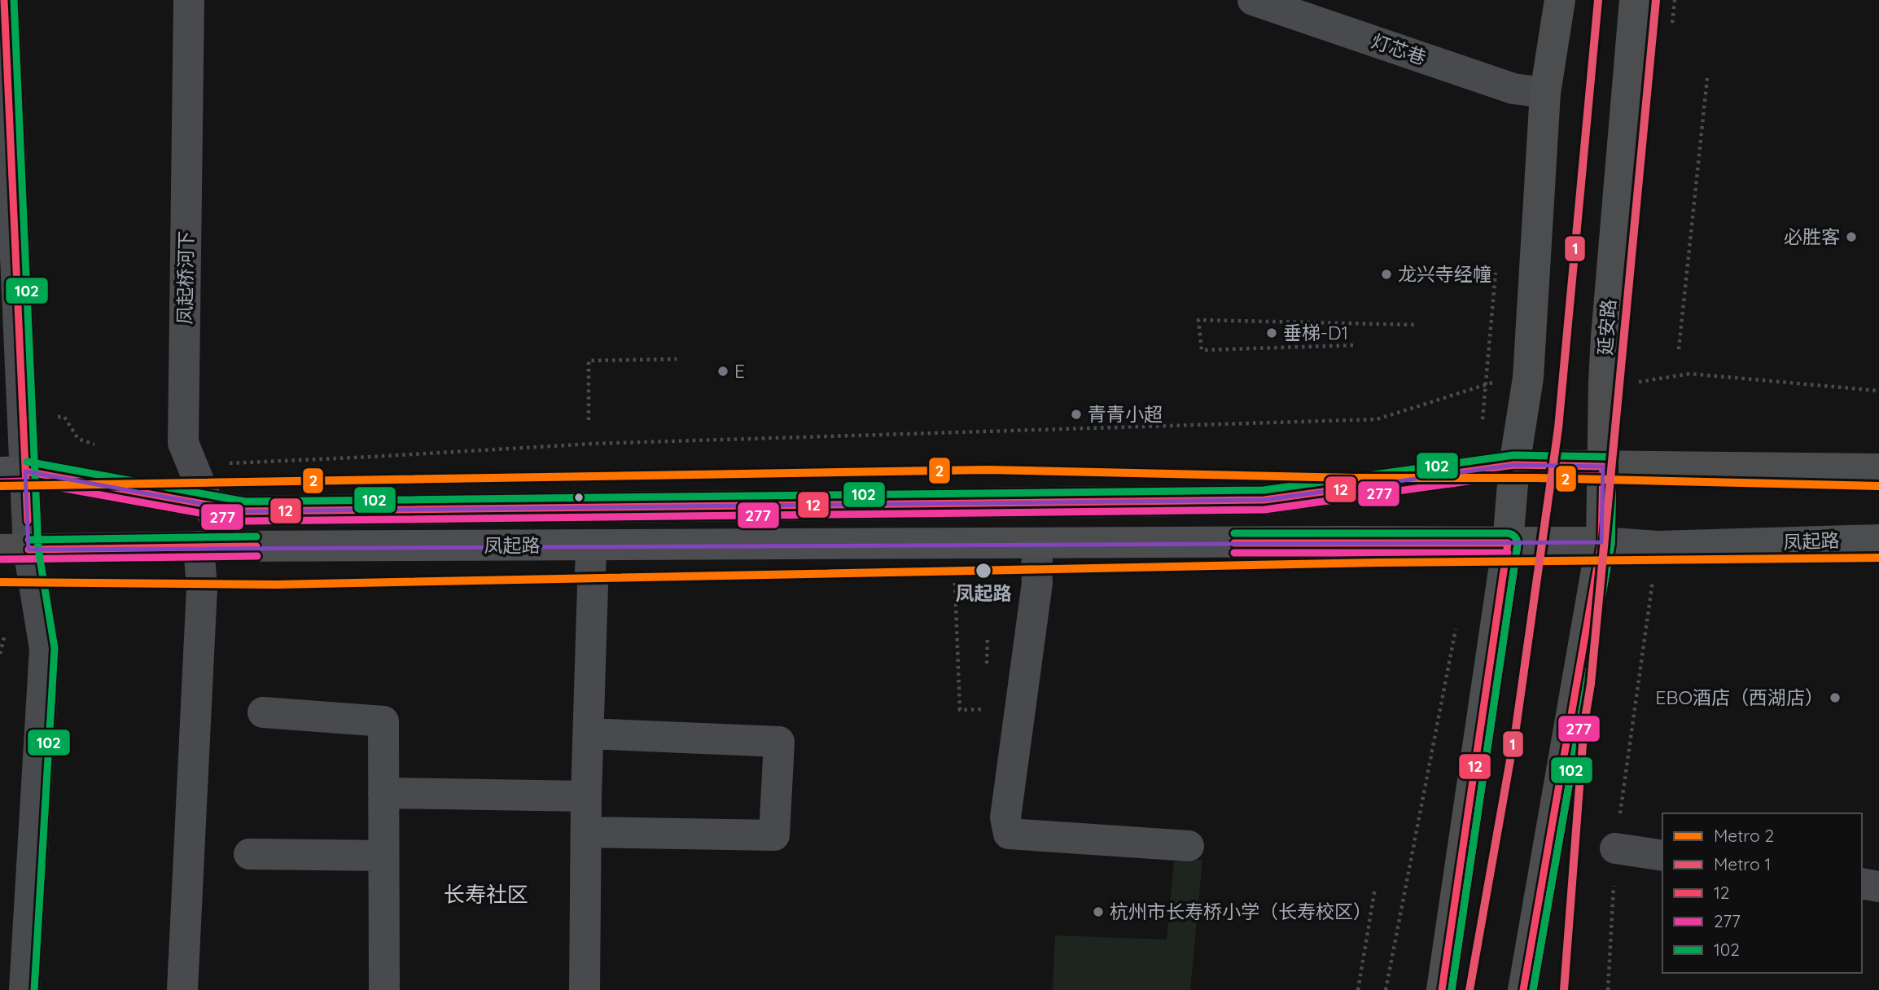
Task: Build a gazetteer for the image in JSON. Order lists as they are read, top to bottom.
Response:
{
  "streets": {
    "main road": ["延安路", "凤起路"],
    "street": ["灯芯巷", "凤起桥河下"]
  },
  "crossings": [
    ["凤起桥河下", "凤起路"],
    ["延安路", "凤起路"]
  ],
  "districts": ["长寿社区"],
  "places": [
    "必胜客",
    "龙兴寺经幢",
    "垂梯-D1",
    "E",
    "青青小超",
    "凤起路",
    "EBO酒店（西湖店）",
    "杭州市长寿桥小学（长寿校区）"
  ],
  "lines": [
    "metro line 1",
    "transit line 12",
    "transit line 102",
    "transit line 277",
    "metro line 2"
  ],
  "legend": [
    "Metro 2",
    "Metro 1",
    "12",
    "277",
    "102"
  ]
}
